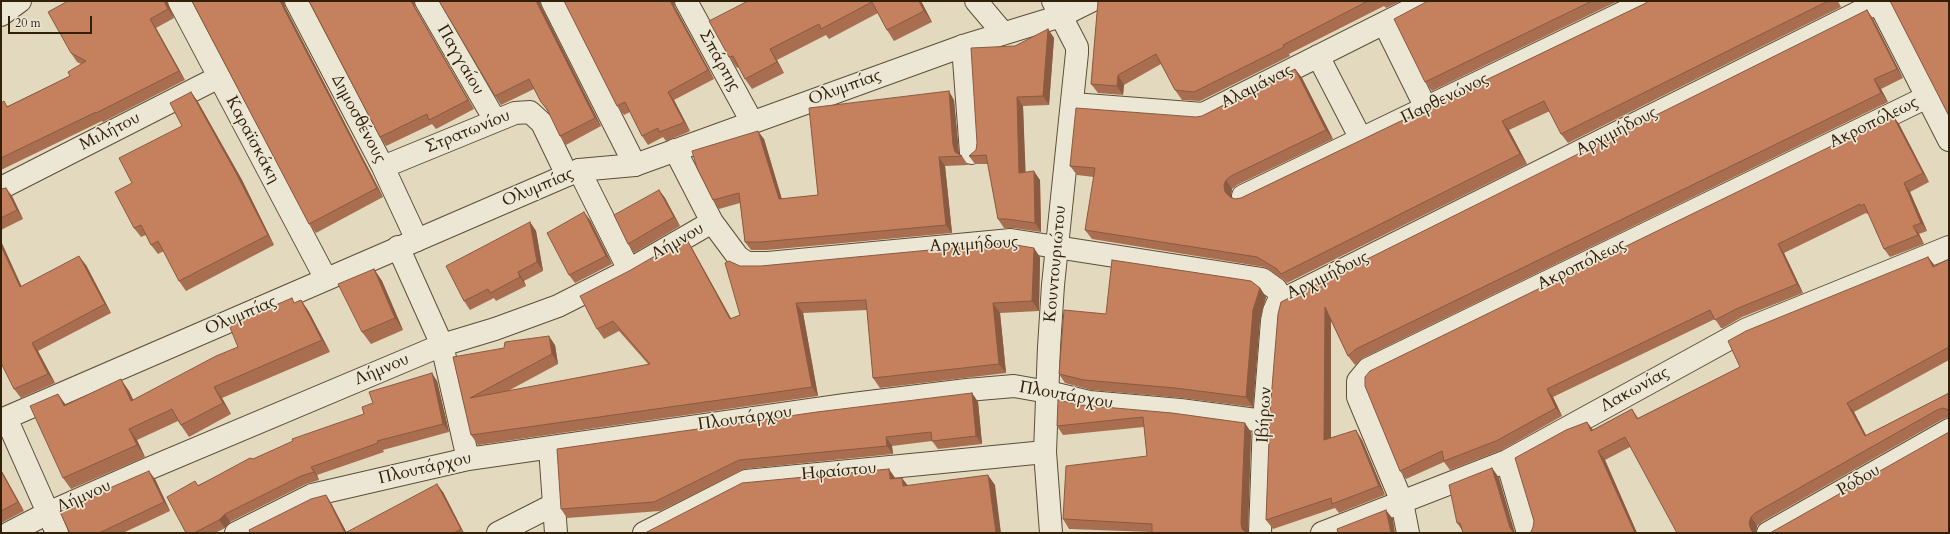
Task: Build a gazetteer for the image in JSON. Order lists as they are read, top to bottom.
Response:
{
  "streets": {
    "street": [
      "Παγγαίου",
      "Σπάρτης",
      "Αλαμάνας",
      "Ολυμπίας",
      "Παρθενώνος",
      "Δημοσθένους",
      "Ακροπόλεως",
      "Μιλήτου",
      "Στρατωνίου",
      "Αρχιμήδους",
      "Καραϊσκάκη",
      "Λήμνου",
      "Κουντουριώτου",
      "Λακωνίας",
      "Πλουτάρχου",
      "Ιβήρων",
      "Ηφαίστου",
      "Ρόδου"
    ]
  },
  "crossings": [
    ["Παγγαίου", "Στρατωνίου"],
    ["Σπάρτης", "Ολυμπίας"],
    ["Αλαμάνας", "Κουντουριώτου"],
    ["Ολυμπίας", "Δημοσθένους"],
    ["Ολυμπίας", "Στρατωνίου"],
    ["Ολυμπίας", "Αρχιμήδους"],
    ["Ολυμπίας", "Καραϊσκάκη"],
    ["Ολυμπίας", "Κουντουριώτου"],
    ["Δημοσθένους", "Στρατωνίου"],
    ["Δημοσθένους", "Λήμνου"],
    ["Δημοσθένους", "Πλουτάρχου"],
    ["Ακροπόλεως", "Λακωνίας"],
    ["Μιλήτου", "Καραϊσκάκη"],
    ["Στρατωνίου", "Λήμνου"],
    ["Αρχιμήδους", "Λήμνου"],
    ["Αρχιμήδους", "Κουντουριώτου"],
    ["Αρχιμήδους", "Ιβήρων"],
    ["Κουντουριώτου", "Πλουτάρχου"],
    ["Κουντουριώτου", "Ηφαίστου"],
    ["Πλουτάρχου", "Ιβήρων"]
  ],
  "scale_bar": "20 m"
}
